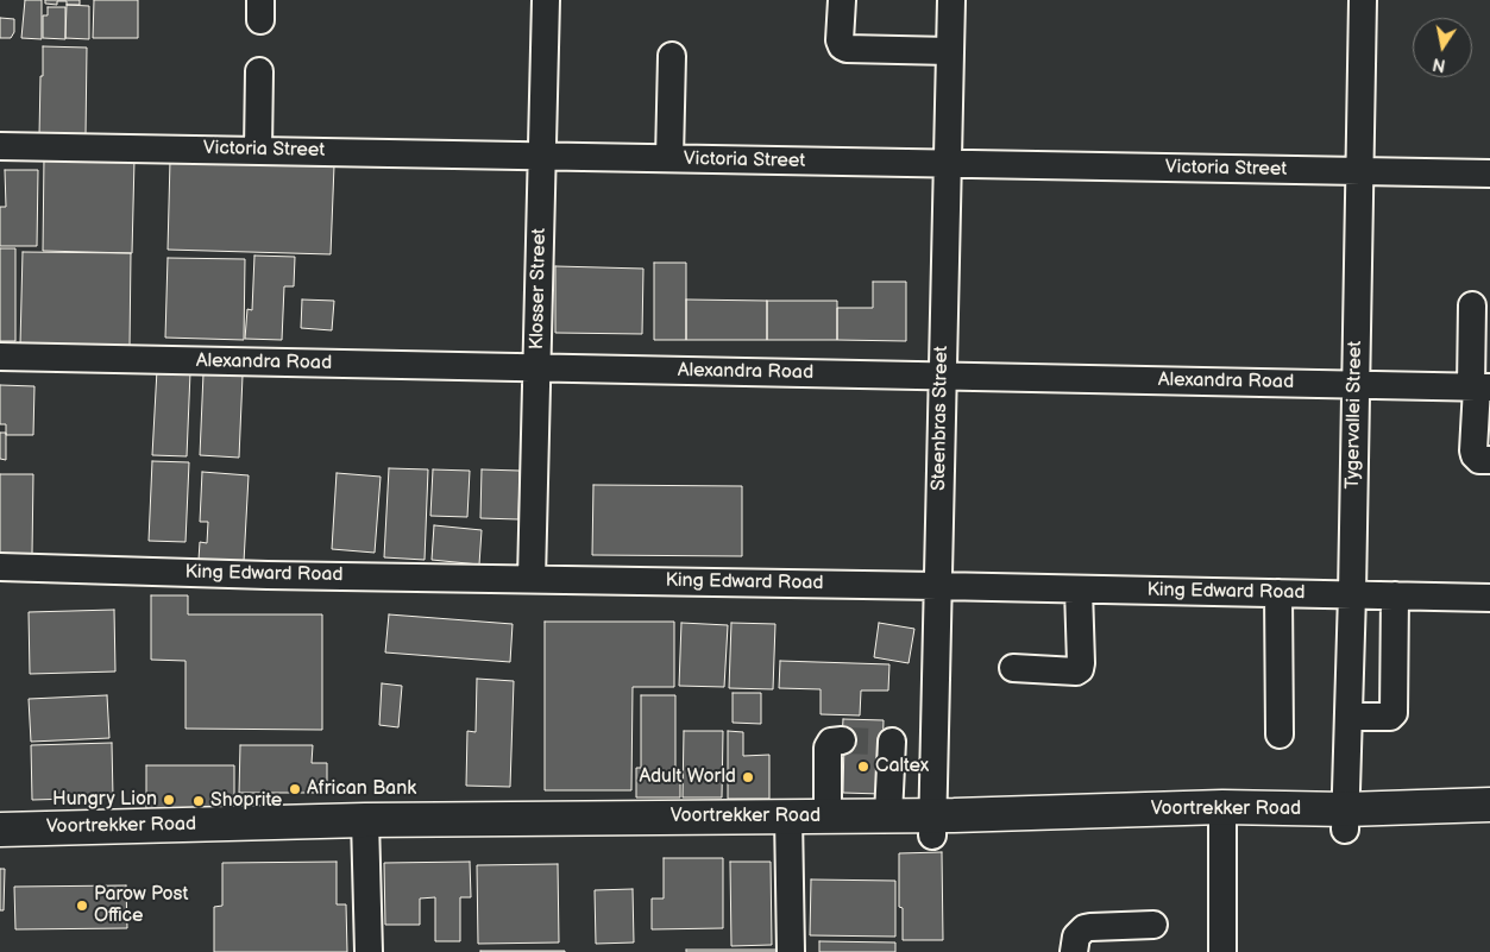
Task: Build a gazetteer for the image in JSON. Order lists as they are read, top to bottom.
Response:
{
  "streets": {
    "main road": ["Voortrekker Road"],
    "street": [
      "Victoria Street",
      "Klosser Street",
      "Alexandra Road",
      "Tygervallei Street",
      "Steenbras Street",
      "King Edward Road"
    ]
  },
  "crossings": [
    ["Victoria Street", "Klosser Street"],
    ["Victoria Street", "Tygervallei Street"],
    ["Victoria Street", "Steenbras Street"],
    ["Klosser Street", "Alexandra Road"],
    ["Klosser Street", "King Edward Road"],
    ["Alexandra Road", "Tygervallei Street"],
    ["Alexandra Road", "Steenbras Street"],
    ["Tygervallei Street", "King Edward Road"],
    ["Tygervallei Street", "Voortrekker Road"],
    ["Steenbras Street", "King Edward Road"],
    ["Steenbras Street", "Voortrekker Road"]
  ],
  "places": [
    "Caltex",
    "Adult World",
    "African Bank",
    "Hungry Lion",
    "Shoprite",
    "Parow Post Office"
  ],
  "north": "bottom"
}
